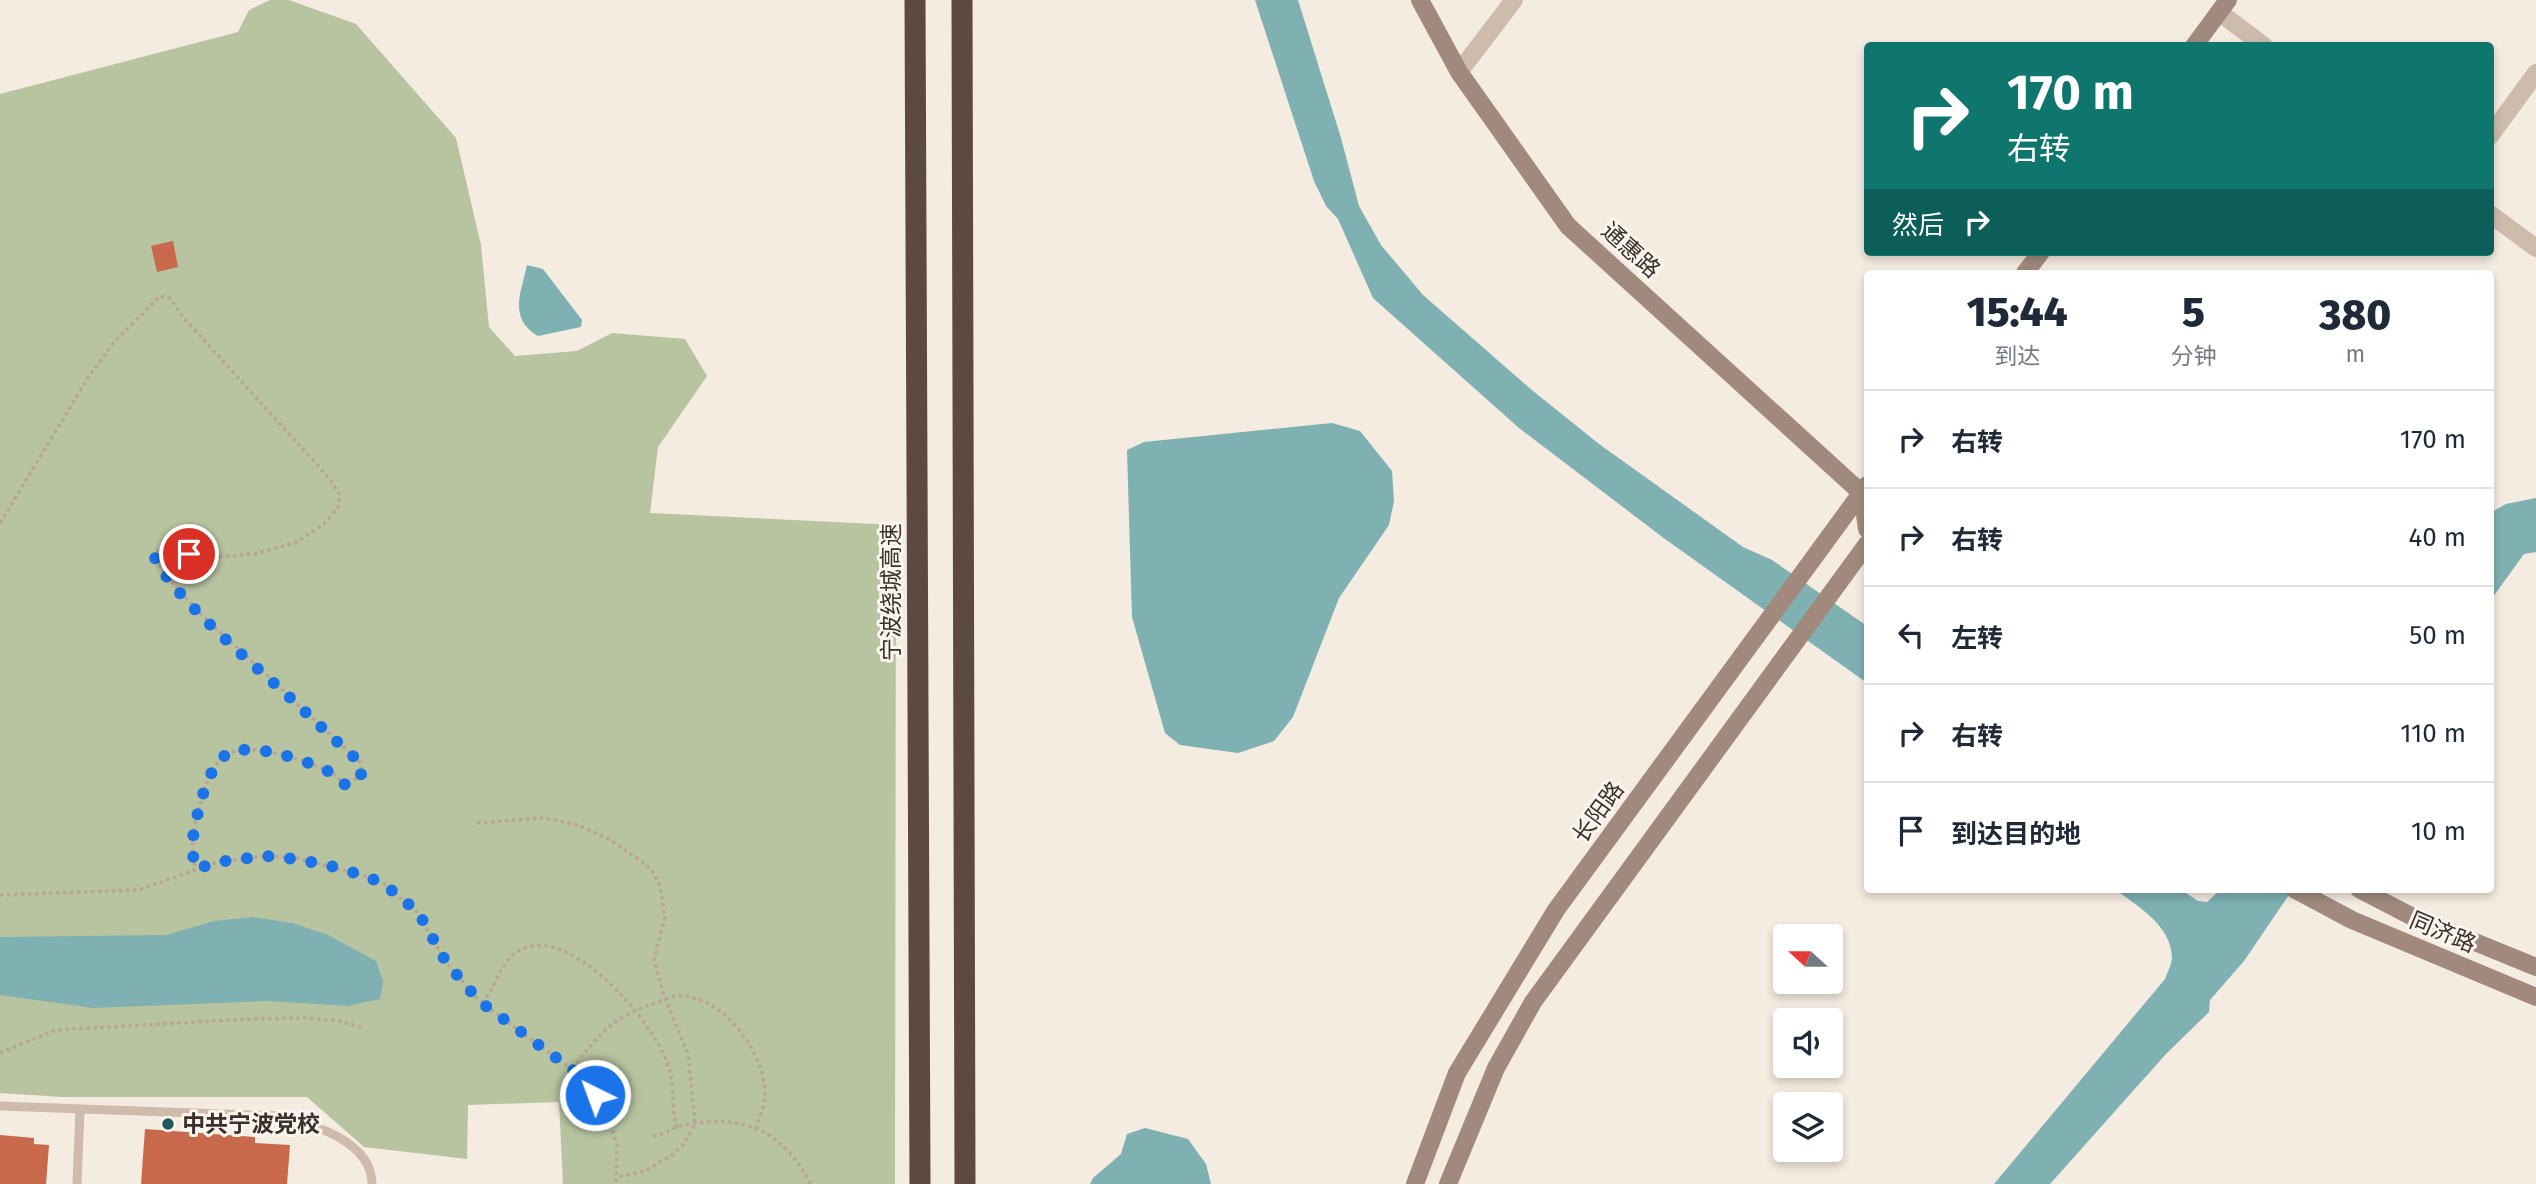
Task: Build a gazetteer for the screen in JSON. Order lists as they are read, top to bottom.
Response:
{
  "streets": {
    "highway": ["宁波绕城高速"],
    "main road": ["通惠路", "长阳路", "同济路"]
  },
  "places": ["中共宁波党校"],
  "north": "left",
  "page": {
    "turn": ["170 m", "右转"],
    "then": "然后",
    "eta": [
      "15:44",
      "到达",
      "5",
      "分钟",
      "380",
      "m"
    ],
    "list": [
      {
        "name": "右转",
        "value": "170 m"
      },
      {
        "name": "右转",
        "value": "40 m"
      },
      {
        "name": "左转",
        "value": "50 m"
      },
      {
        "name": "右转",
        "value": "110 m"
      },
      {
        "name": "到达目的地",
        "value": "10 m"
      }
    ]
  }
}
